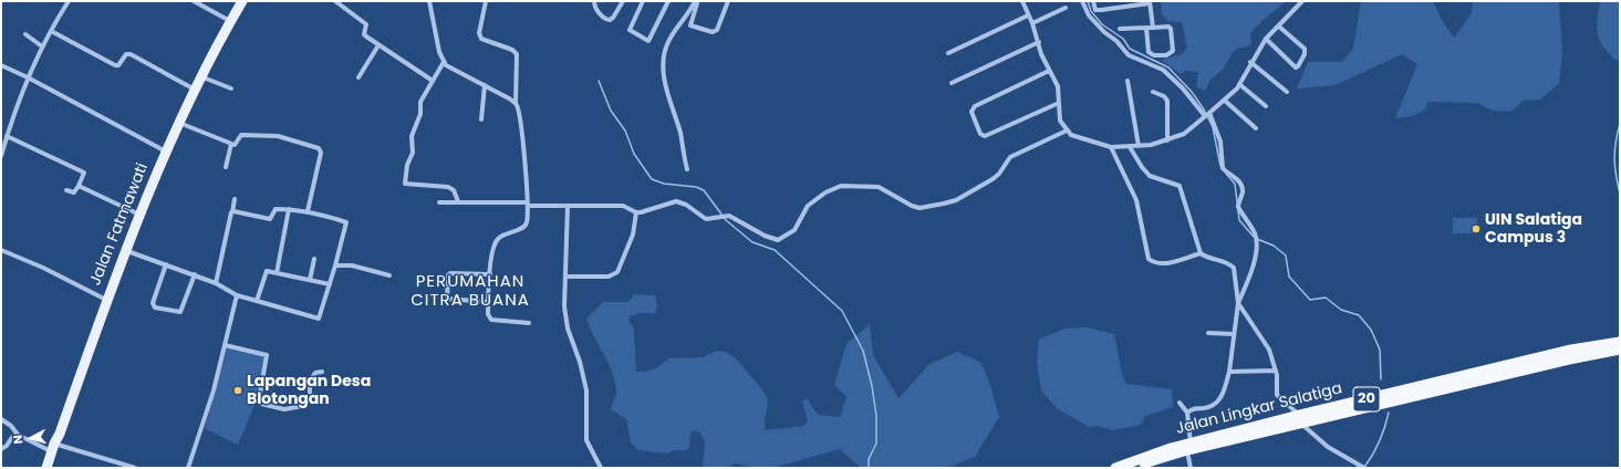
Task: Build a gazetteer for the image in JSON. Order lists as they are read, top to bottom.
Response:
{
  "streets": {
    "highway": ["20", "Jalan Lingkar Salatiga"],
    "main road": ["Jalan Fatmawati"]
  },
  "districts": ["PERUMAHAN CITRA BUANA"],
  "places": ["UIN Salatiga Campus 3", "Lapangan Desa Blotongan"],
  "north": "left"
}
